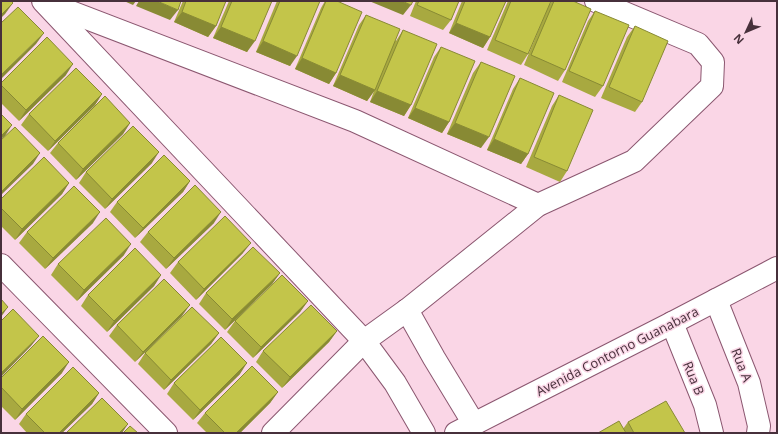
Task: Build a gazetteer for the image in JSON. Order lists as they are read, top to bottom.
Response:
{
  "streets": {
    "street": ["Avenida Contorno Guanabara", "Rua A", "Rua B"]
  },
  "crossings": [
    ["Avenida Contorno Guanabara", "Rua A"],
    ["Avenida Contorno Guanabara", "Rua B"]
  ],
  "north": "bottom left"
}
